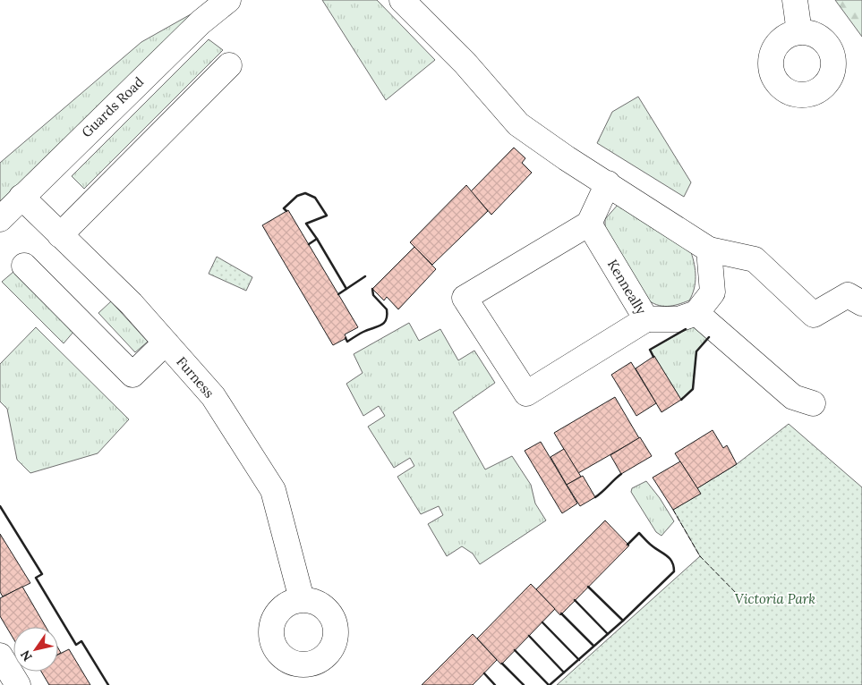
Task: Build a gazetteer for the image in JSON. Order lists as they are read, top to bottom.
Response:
{
  "streets": {
    "street": ["Guards Road", "Kenneally", "Furness"]
  },
  "crossings": [
    ["Guards Road", "Furness"]
  ],
  "parks": ["Victoria Park"],
  "north": "bottom left"
}
